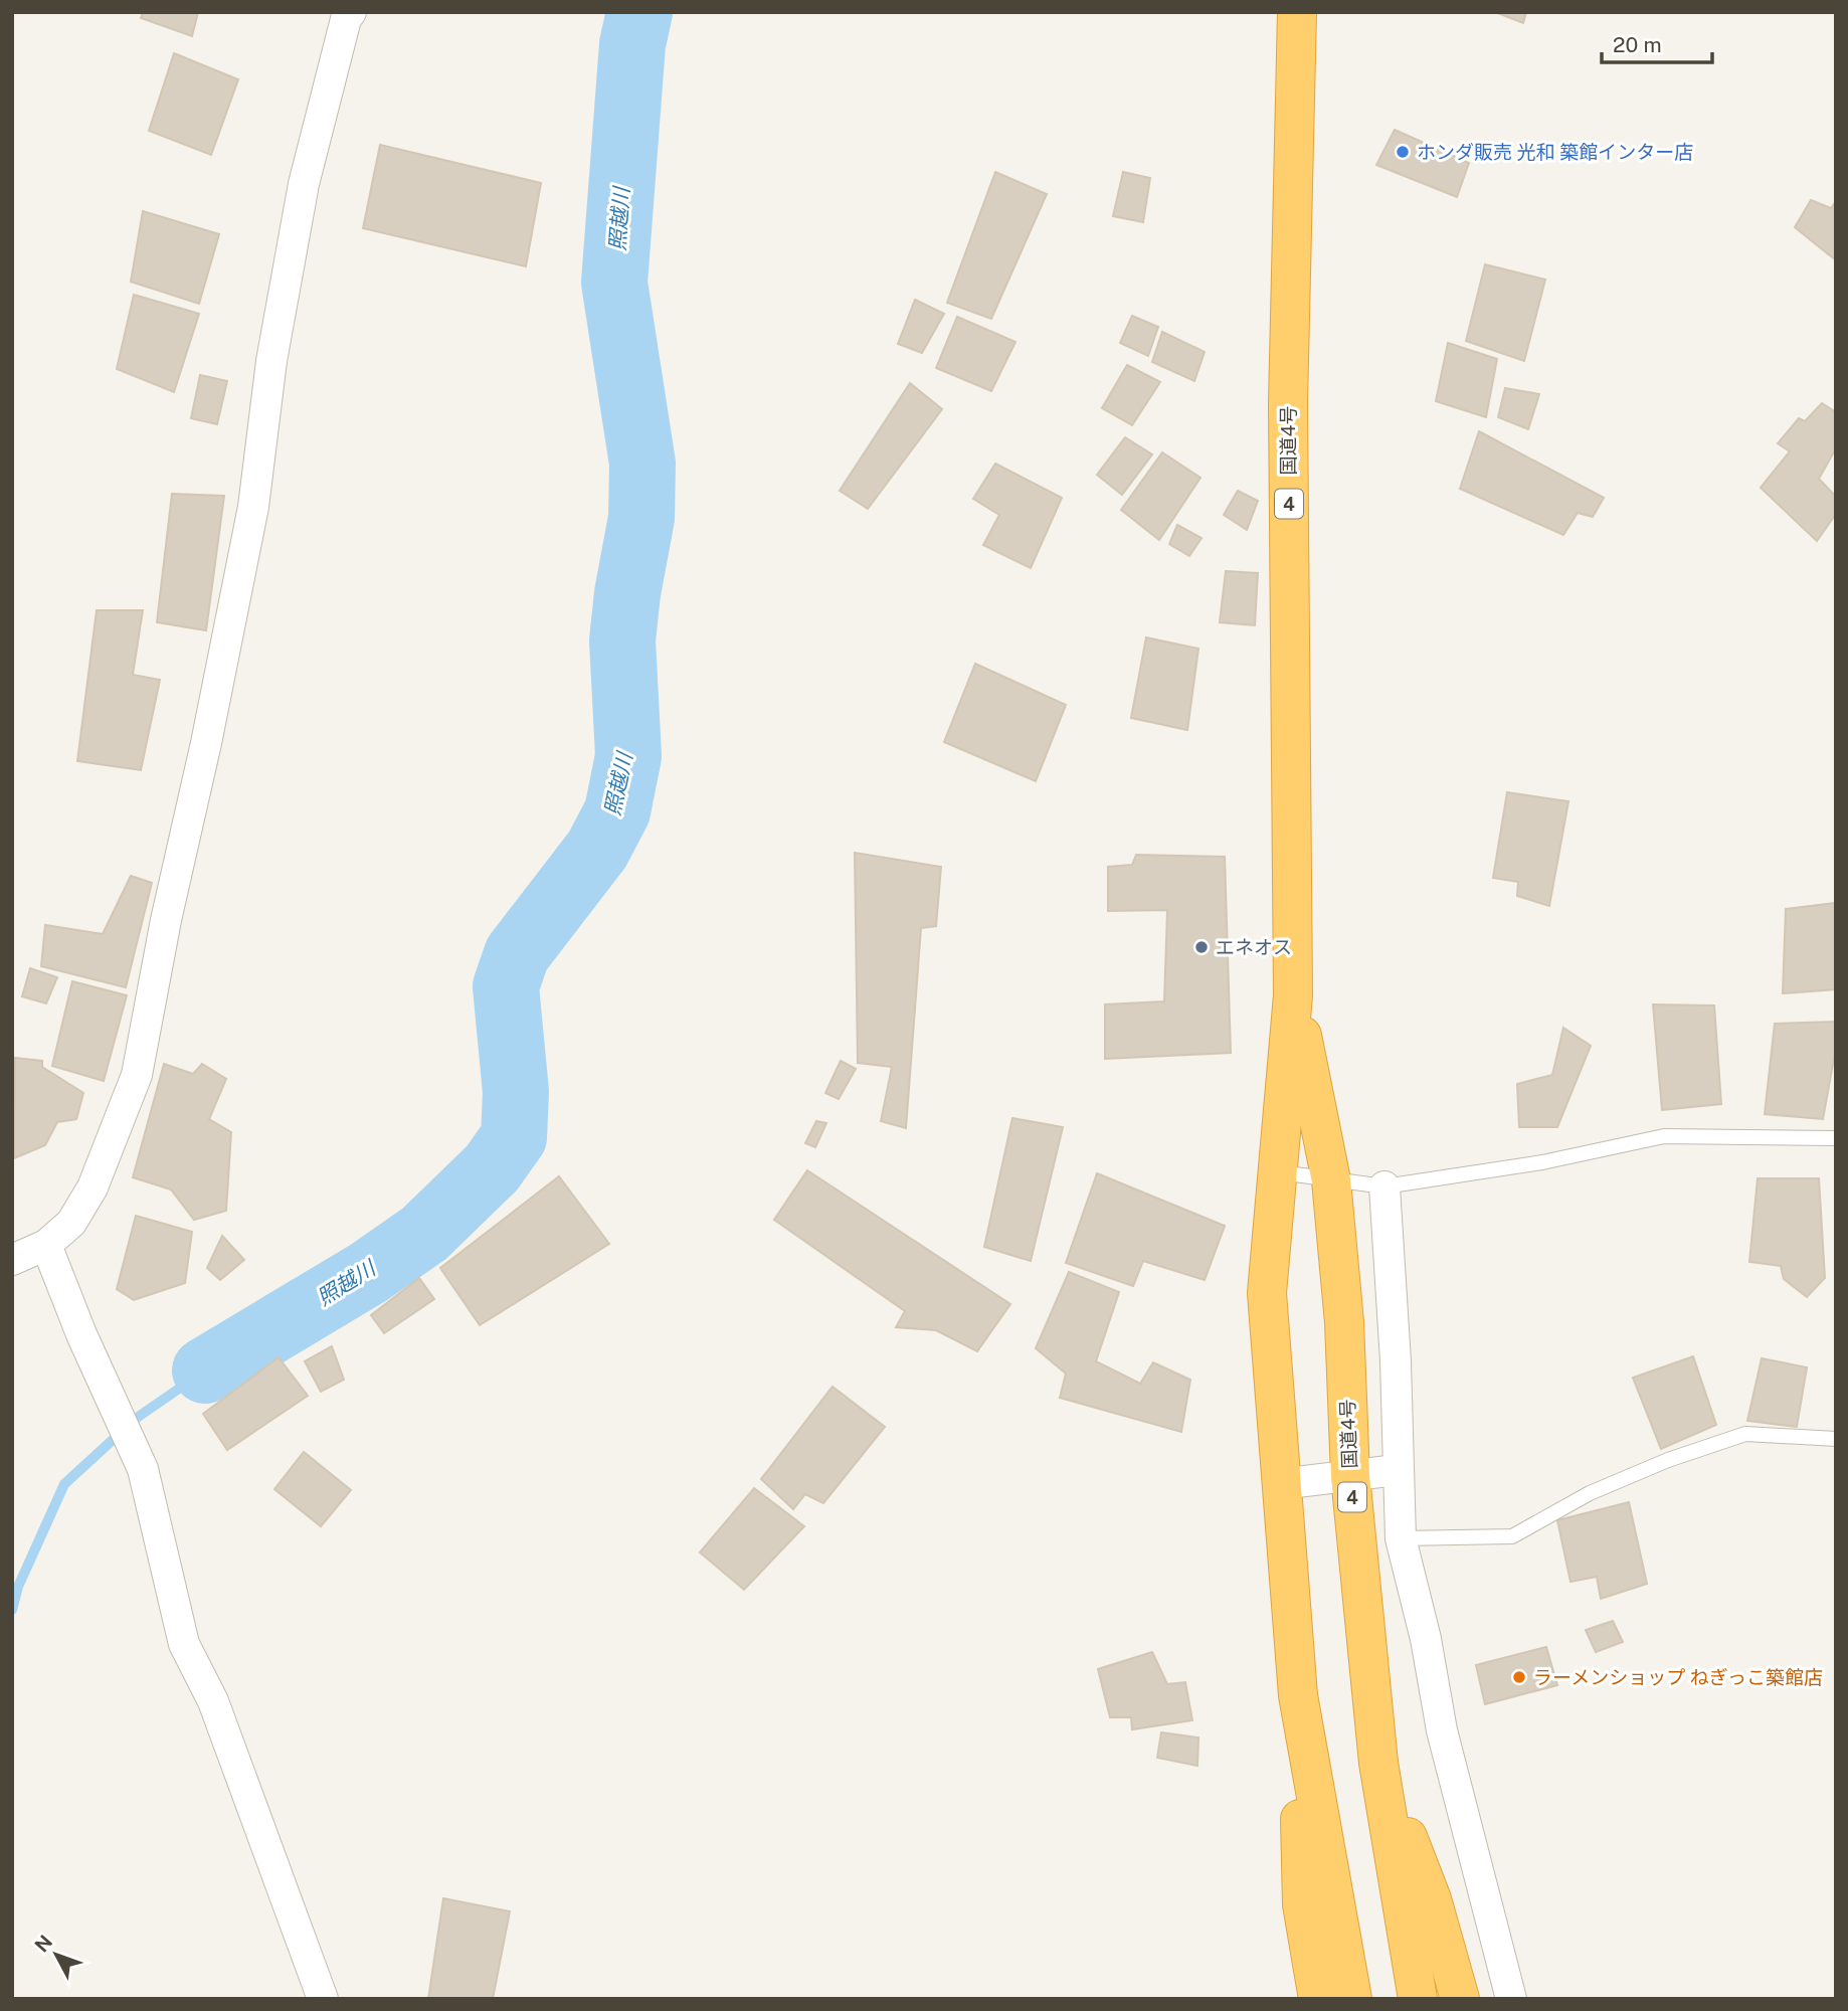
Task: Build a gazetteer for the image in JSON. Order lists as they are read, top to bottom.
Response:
{
  "streets": {
    "highway": ["国道4号", "4"]
  },
  "water": ["照越川"],
  "places": ["ホンダ販売 光和 築館インター店", "エネオス", "ラーメンショップ ねぎっこ築館店"],
  "scale_bar": "20 m",
  "north": "top left"
}
